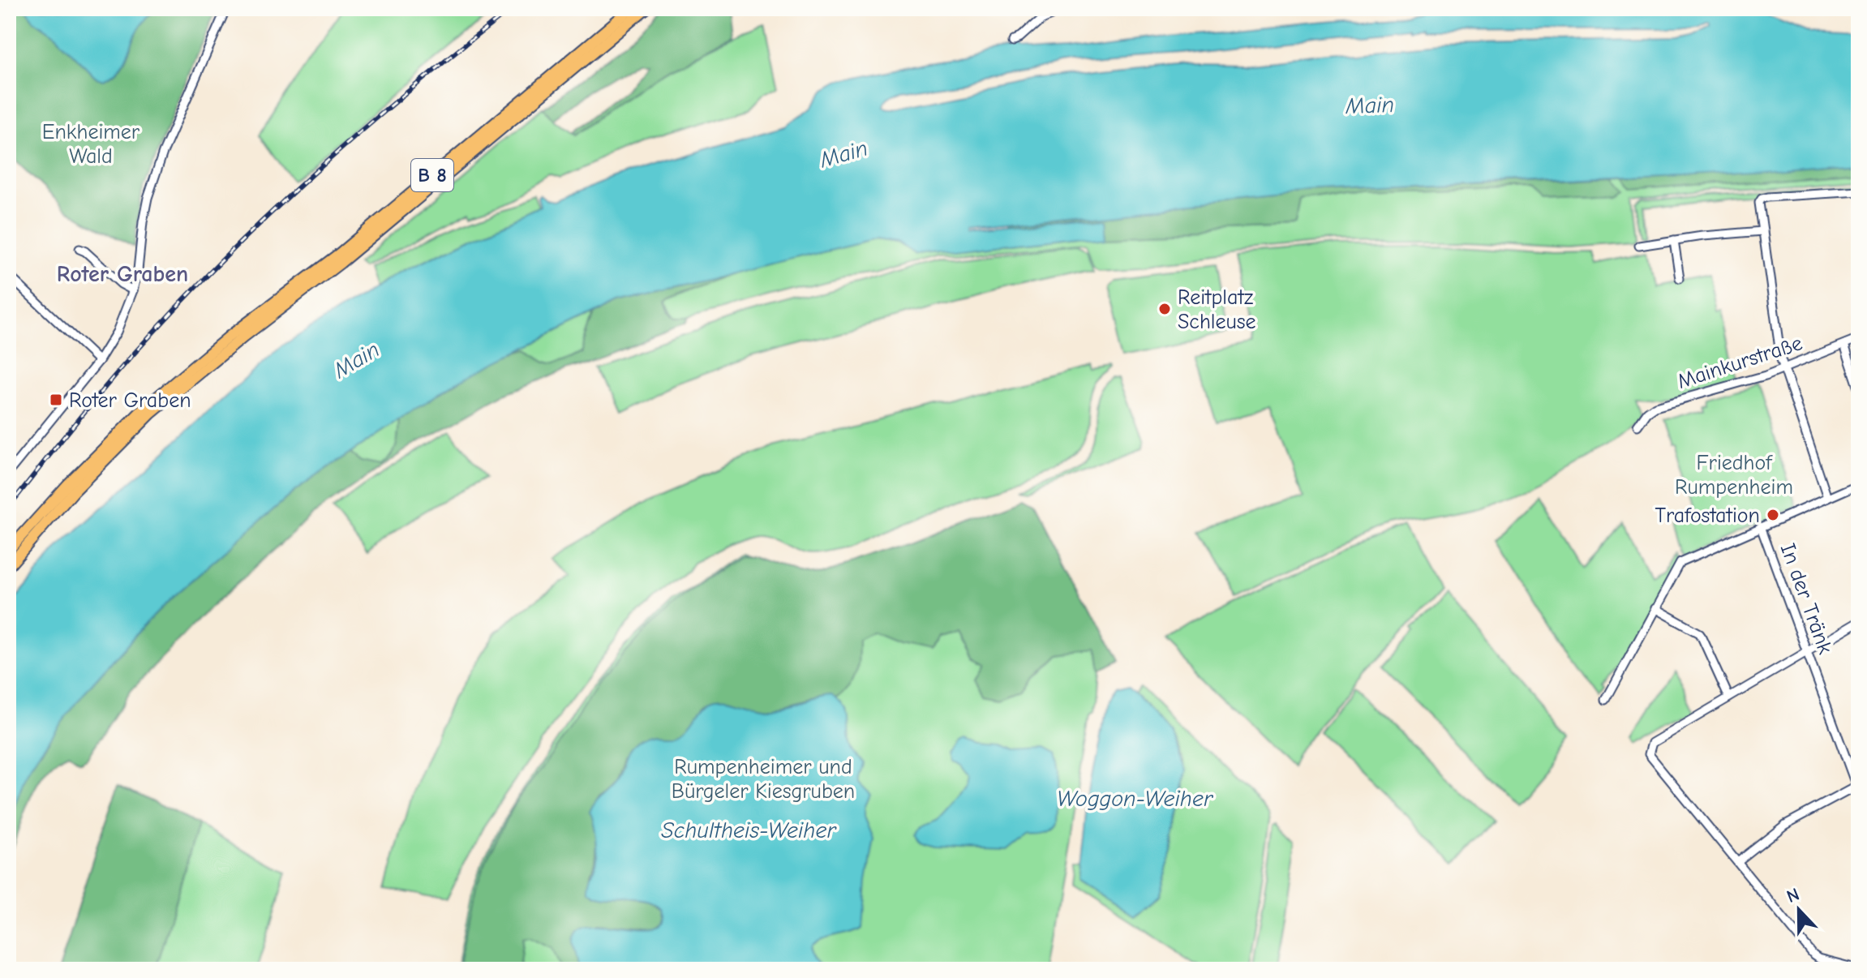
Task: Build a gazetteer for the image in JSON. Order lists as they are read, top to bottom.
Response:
{
  "streets": {
    "main road": ["B 8"],
    "street": ["Mainkurstraße", "In der Tränk"]
  },
  "districts": ["Roter Graben"],
  "water": ["Main", "Woggon-Weiher", "Schultheis-Weiher"],
  "parks": ["Enkheimer Wald", "Friedhof Rumpenheim", "Rumpenheimer und Bürgeler Kiesgruben"],
  "places": {
    "other": ["Reitplatz Schleuse", "Trafostation"],
    "transit": ["Roter Graben"]
  },
  "north": "top"
}
